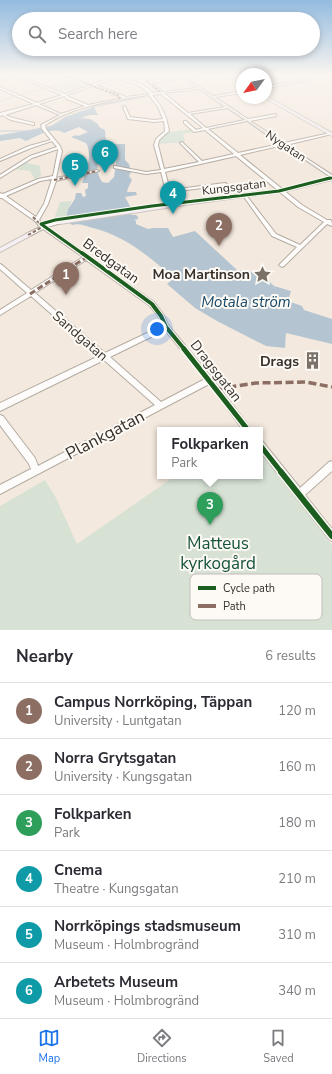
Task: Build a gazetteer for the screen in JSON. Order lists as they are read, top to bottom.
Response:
{
  "streets": {
    "main road": ["Kungsgatan"],
    "street": [
      "Nygatan",
      "Bredgatan",
      "Sandgatan",
      "Dragsgatan",
      "Plankgatan"
    ]
  },
  "crossings": [
    ["Nygatan", "Kungsgatan"],
    ["Kungsgatan", "Bredgatan"],
    ["Bredgatan", "Dragsgatan"],
    ["Sandgatan", "Plankgatan"],
    ["Dragsgatan", "Plankgatan"]
  ],
  "water": ["Motala ström"],
  "parks": ["Matteus kyrkogård"],
  "places": {
    "place": ["Moa Martinson"],
    "building": ["Drags"]
  },
  "legend": ["Cycle path", "Path"],
  "north": "bottom left",
  "page": {
    "search": "Search here",
    "pins": [
      "6",
      "5",
      "4",
      "2",
      "1",
      "3"
    ],
    "popup": ["Folkparken", "Park"],
    "heading": ["Nearby", "6 results"],
    "list": [
      {
        "mark": "1",
        "name": "Campus Norrköping, Täppan",
        "note": "University · Luntgatan",
        "value": "120 m"
      },
      {
        "mark": "2",
        "name": "Norra Grytsgatan",
        "note": "University · Kungsgatan",
        "value": "160 m"
      },
      {
        "mark": "3",
        "name": "Folkparken",
        "note": "Park",
        "value": "180 m"
      },
      {
        "mark": "4",
        "name": "Cnema",
        "note": "Theatre · Kungsgatan",
        "value": "210 m"
      },
      {
        "mark": "5",
        "name": "Norrköpings stadsmuseum",
        "note": "Museum · Holmbrogränd",
        "value": "310 m"
      },
      {
        "mark": "6",
        "name": "Arbetets Museum",
        "note": "Museum · Holmbrogränd",
        "value": "340 m"
      }
    ],
    "nav": ["Map", "Directions", "Saved"]
  }
}
